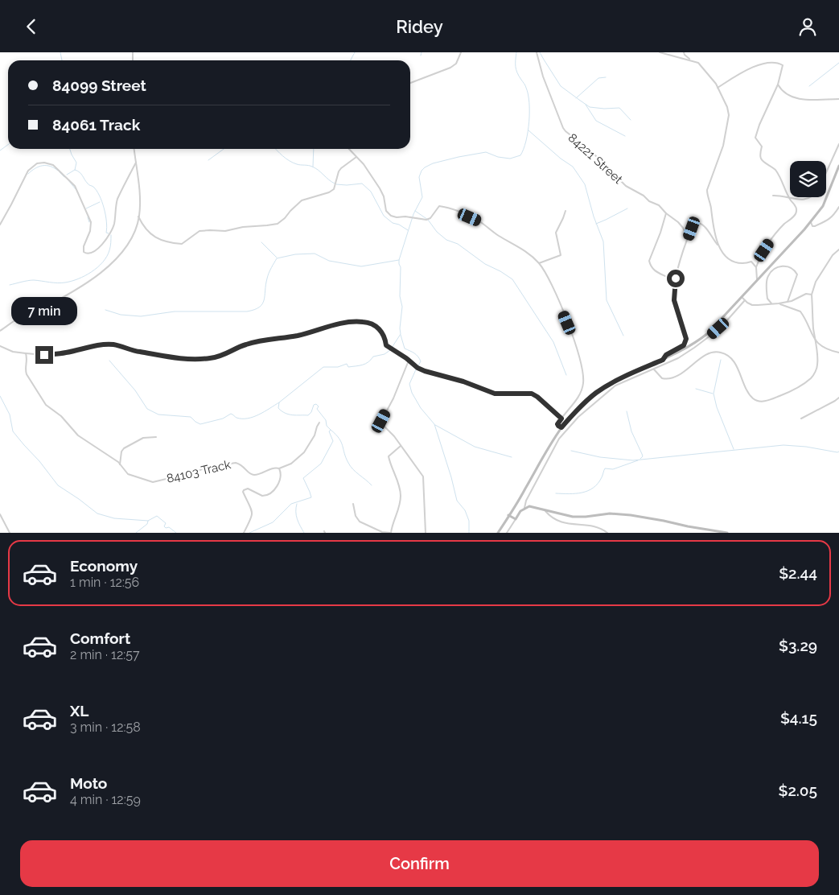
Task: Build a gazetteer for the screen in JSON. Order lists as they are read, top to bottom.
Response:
{
  "streets": {
    "street": ["84221 Street", "84103 Track"]
  },
  "page": {
    "header": "Ridey",
    "banner": ["84099 Street", "84061 Track"],
    "bubble": "7 min",
    "list": [
      {
        "name": "Economy",
        "note": "1 min · 12:56",
        "value": "$2.44"
      },
      {
        "name": "Comfort",
        "note": "2 min · 12:57",
        "value": "$3.29"
      },
      {
        "name": "XL",
        "note": "3 min · 12:58",
        "value": "$4.15"
      },
      {
        "name": "Moto",
        "note": "4 min · 12:59",
        "value": "$2.05"
      }
    ],
    "buttons": "Confirm"
  }
}
